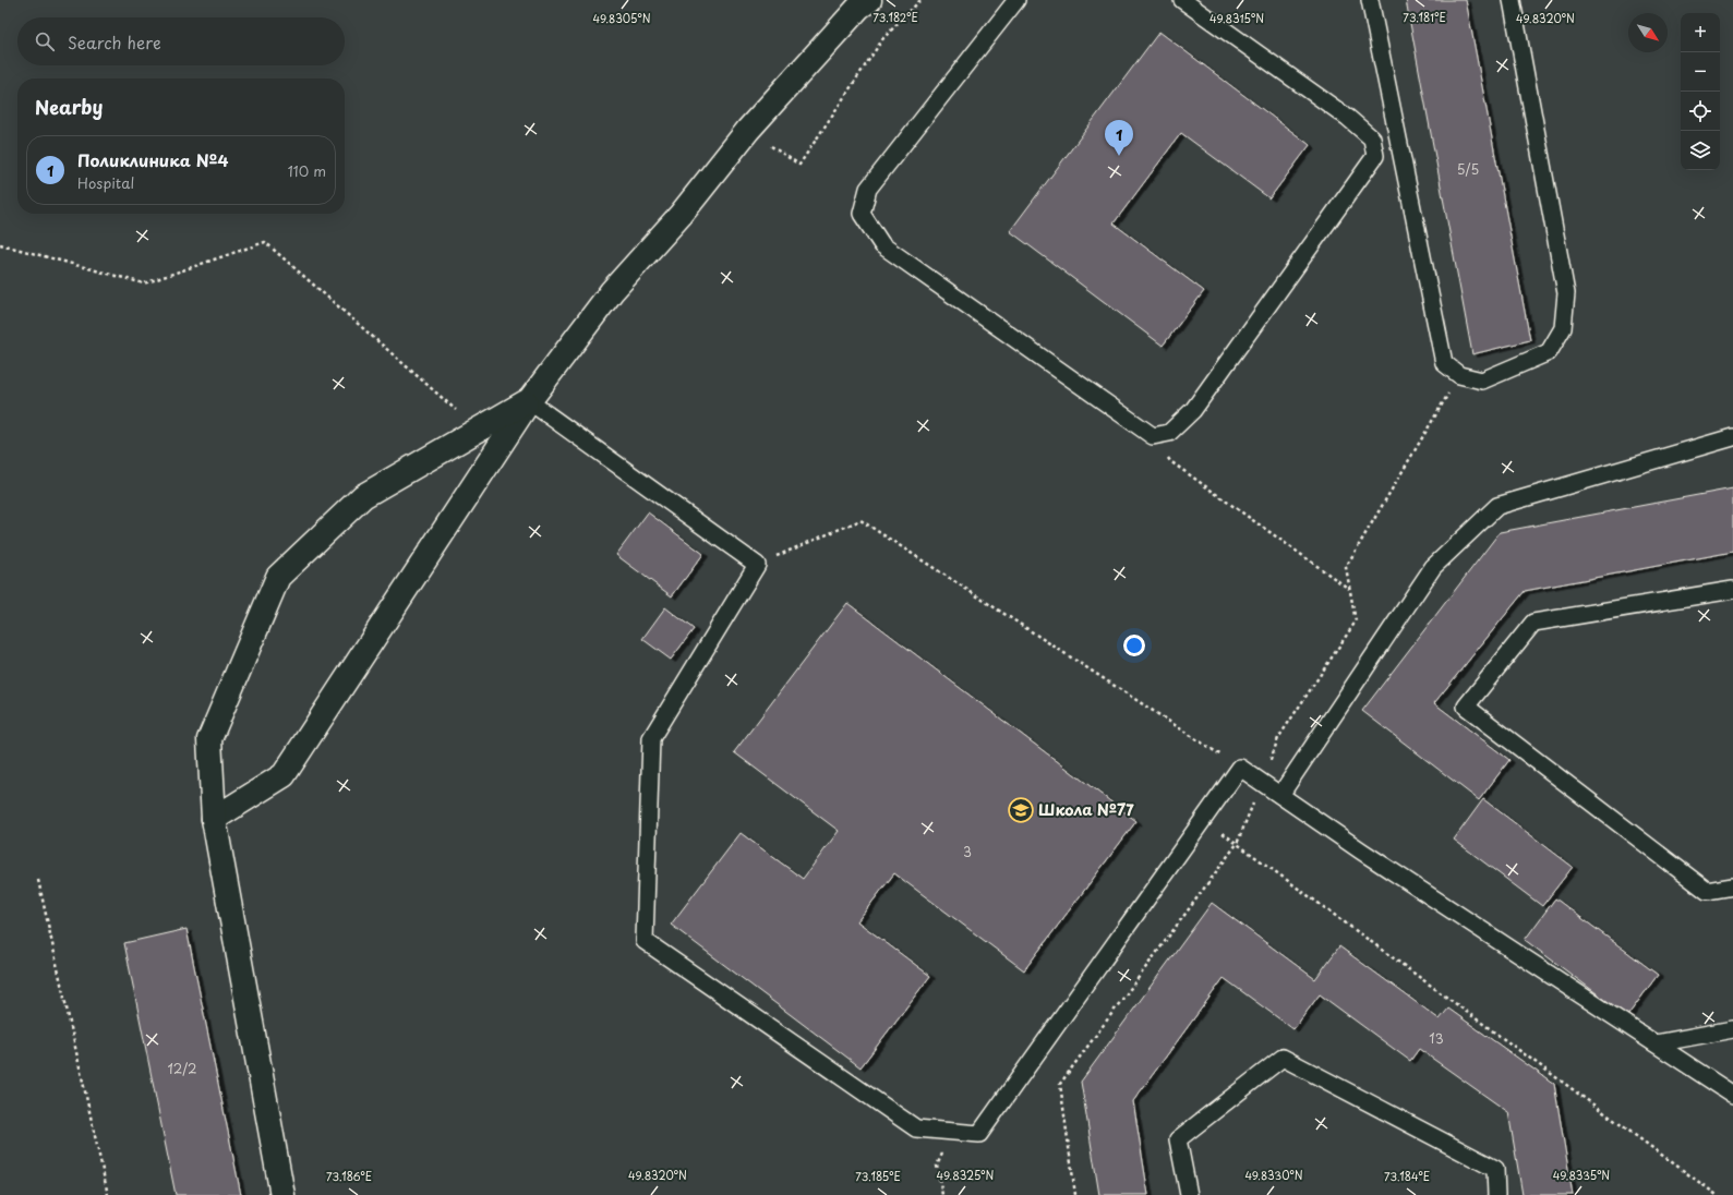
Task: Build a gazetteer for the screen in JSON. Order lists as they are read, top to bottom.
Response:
{
  "places": {
    "school or university": ["Школа №77"]
  },
  "house_numbers": [
    "5/5",
    "3",
    "13",
    "12/2"
  ],
  "north": "bottom right",
  "page": {
    "map_buttons": ["+", "−"],
    "search": "Search here",
    "heading": "Nearby",
    "pins": "1",
    "list": [
      {
        "mark": "1",
        "name": "Поликлиника №4",
        "note": "Hospital",
        "value": "110 m"
      }
    ]
  },
  "coordinates": [
    "73.182°E",
    "73.181°E",
    "49.8305°N",
    "49.8315°N",
    "49.8320°N",
    "49.8325°N",
    "49.8330°N",
    "49.8335°N",
    "73.186°E",
    "73.185°E",
    "73.184°E"
  ]
}
